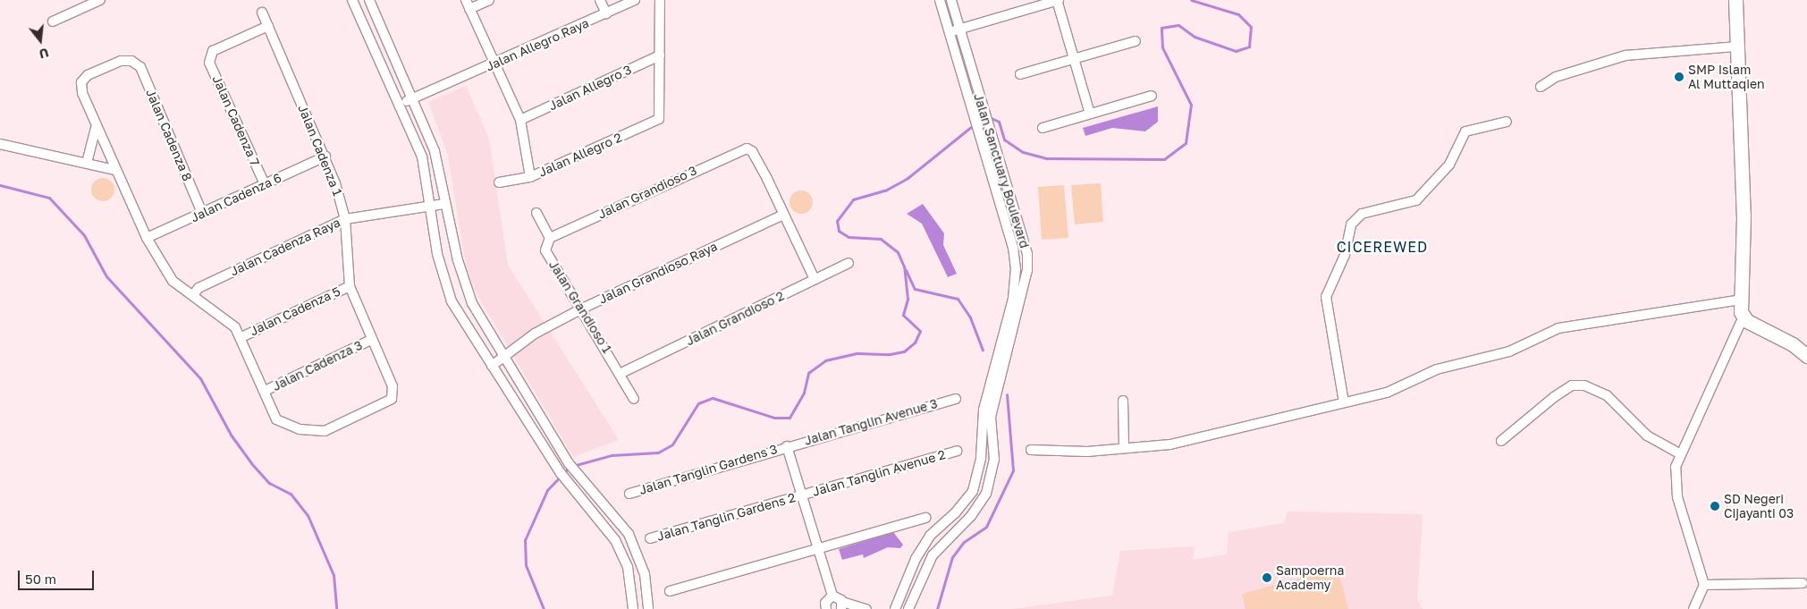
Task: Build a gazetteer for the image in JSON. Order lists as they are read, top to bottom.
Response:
{
  "streets": {
    "street": [
      "Jalan Allegro Raya",
      "Jalan Allegro 3",
      "Jalan Cadenza 7",
      "Jalan Cadenza 8",
      "Jalan Cadenza 1",
      "Jalan Allegro 2",
      "Jalan Sanctuary Boulevard",
      "Jalan Grandioso 3",
      "Jalan Cadenza 6",
      "Jalan Cadenza Raya",
      "Jalan Grandioso Raya",
      "Jalan Grandioso 1",
      "Jalan Cadenza 5",
      "Jalan Grandioso 2",
      "Jalan Cadenza 3",
      "Jalan Tanglin Avenue 3",
      "Jalan Tanglin Gardens 3",
      "Jalan Tanglin Avenue 2",
      "Jalan Tanglin Gardens 2"
    ]
  },
  "crossings": [
    ["Jalan Allegro 3", "Jalan Allegro 2"],
    ["Jalan Cadenza 7", "Jalan Cadenza 1"],
    ["Jalan Cadenza 7", "Jalan Cadenza 6"],
    ["Jalan Cadenza 8", "Jalan Cadenza 6"],
    ["Jalan Cadenza 1", "Jalan Cadenza 6"],
    ["Jalan Cadenza 1", "Jalan Cadenza Raya"],
    ["Jalan Cadenza 1", "Jalan Cadenza 5"],
    ["Jalan Cadenza 1", "Jalan Cadenza 3"],
    ["Jalan Grandioso 3", "Jalan Grandioso Raya"],
    ["Jalan Grandioso 3", "Jalan Grandioso 1"],
    ["Jalan Grandioso Raya", "Jalan Grandioso 1"],
    ["Jalan Grandioso 1", "Jalan Grandioso 2"],
    ["Jalan Tanglin Avenue 3", "Jalan Tanglin Gardens 3"],
    ["Jalan Tanglin Avenue 2", "Jalan Tanglin Gardens 2"]
  ],
  "districts": ["CICEREWED"],
  "places": ["SMP Islam Al Muttaqien", "SD Negeri Cijayanti 03", "Sampoerna Academy"],
  "scale_bar": "50 m",
  "north": "bottom"
}
